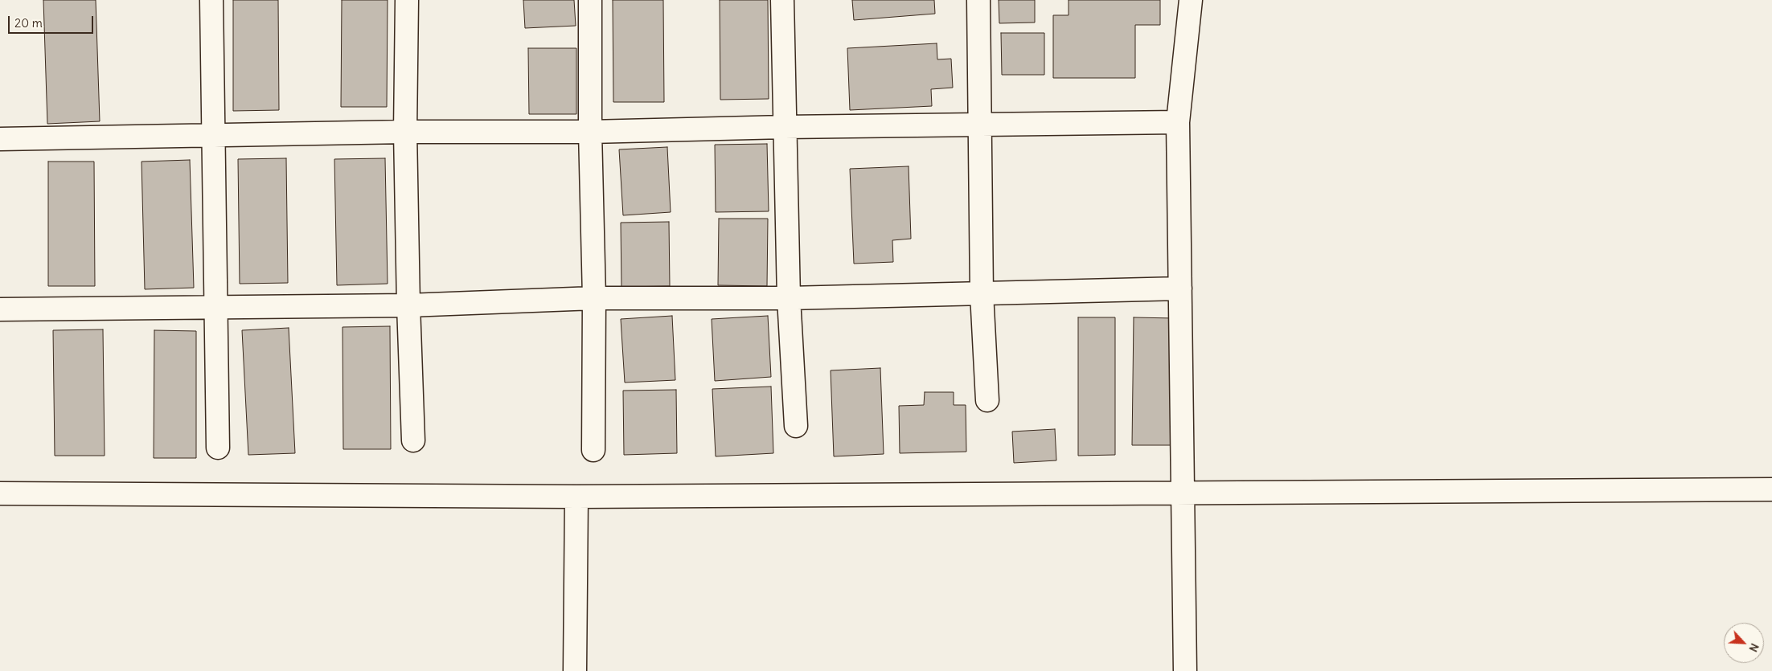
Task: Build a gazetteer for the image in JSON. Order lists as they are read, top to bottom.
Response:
{
  "scale_bar": "20 m",
  "north": "bottom right"
}
